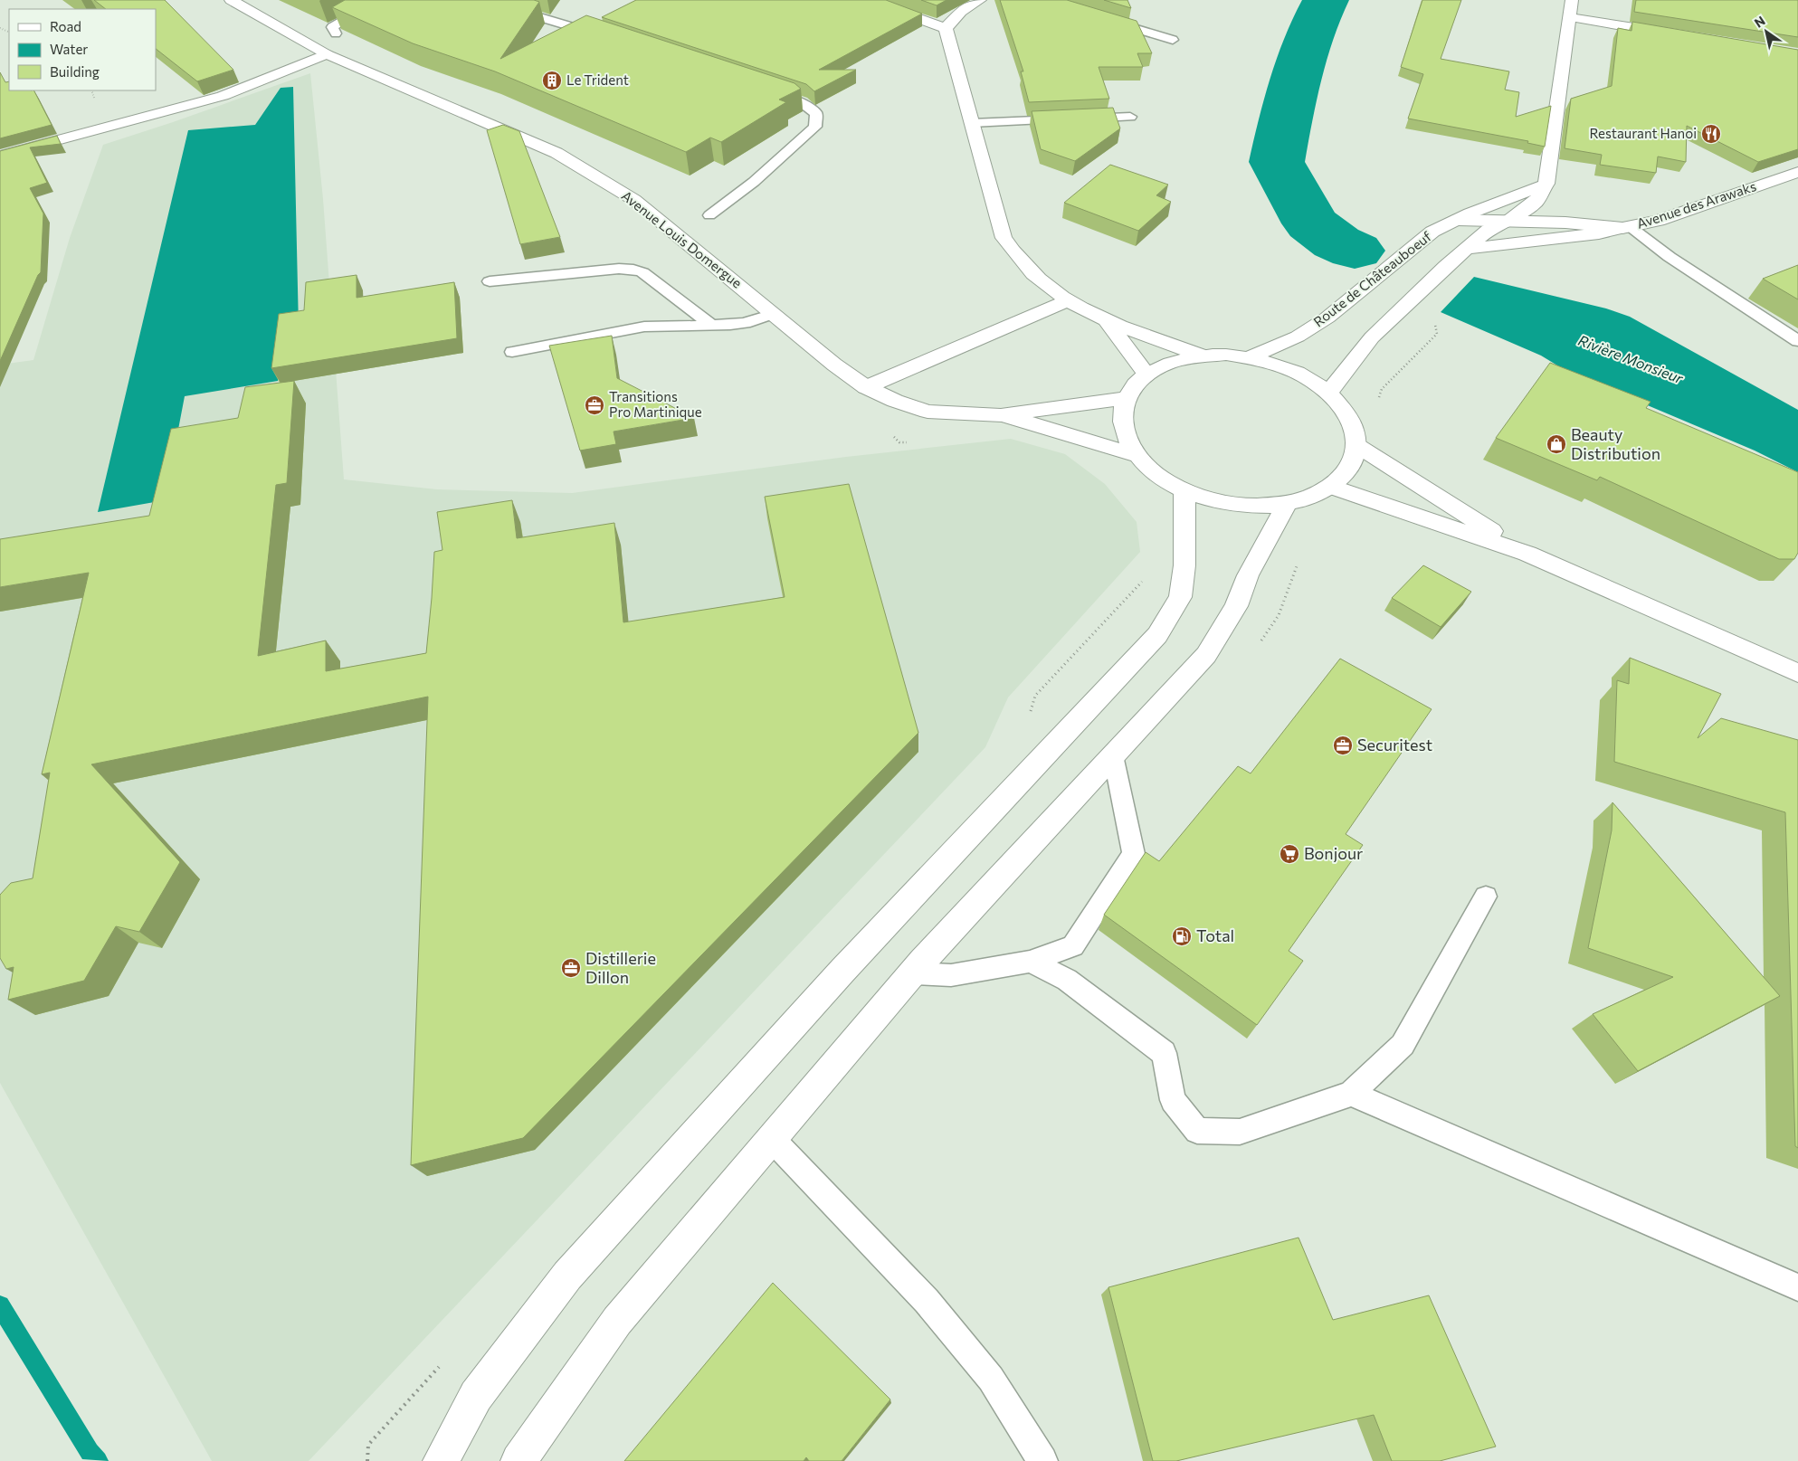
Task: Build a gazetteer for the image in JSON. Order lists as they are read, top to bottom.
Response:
{
  "streets": {
    "main road": ["Avenue des Arawaks", "Avenue Louis Domergue", "Route de Châteauboeuf"]
  },
  "crossings": [
    ["Avenue des Arawaks", "Route de Châteauboeuf"]
  ],
  "water": ["Rivière Monsieur"],
  "places": {
    "building": ["Le Trident"],
    "restaurant": ["Restaurant Hanoi"],
    "office": ["Transitions Pro Martinique", "Securitest", "Distillerie Dillon"],
    "shop": ["Beauty Distribution"],
    "supermarket": ["Bonjour"],
    "fuel station": ["Total"]
  },
  "legend": ["Road", "Water", "Building"],
  "north": "top left"
}
